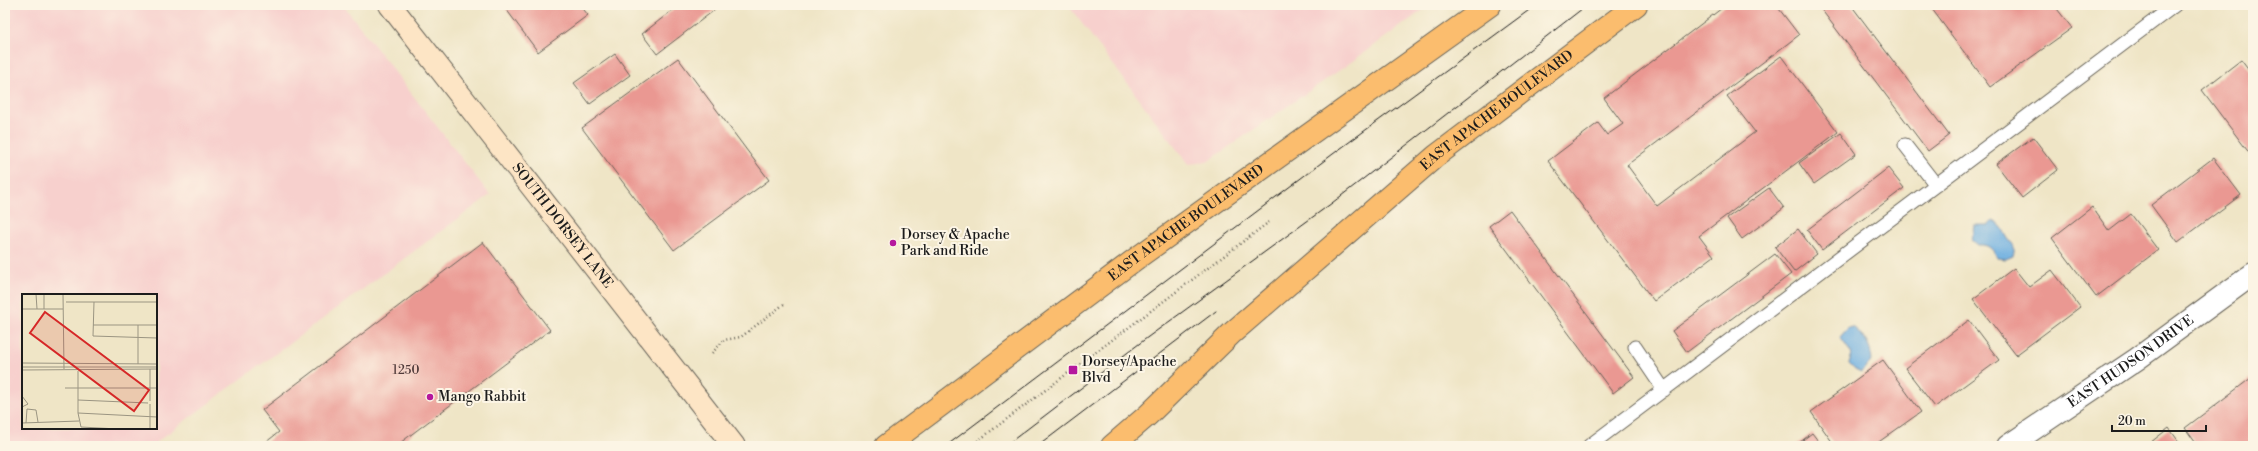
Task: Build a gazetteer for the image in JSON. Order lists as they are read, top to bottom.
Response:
{
  "streets": {
    "main road": ["EAST APACHE BOULEVARD"],
    "street": ["SOUTH DORSEY LANE", "EAST HUDSON DRIVE"]
  },
  "places": {
    "other": ["Dorsey & Apache Park and Ride", "Mango Rabbit"],
    "transit": ["Dorsey/Apache Blvd"]
  },
  "house_numbers": ["1250"],
  "scale_bar": "20 m"
}
